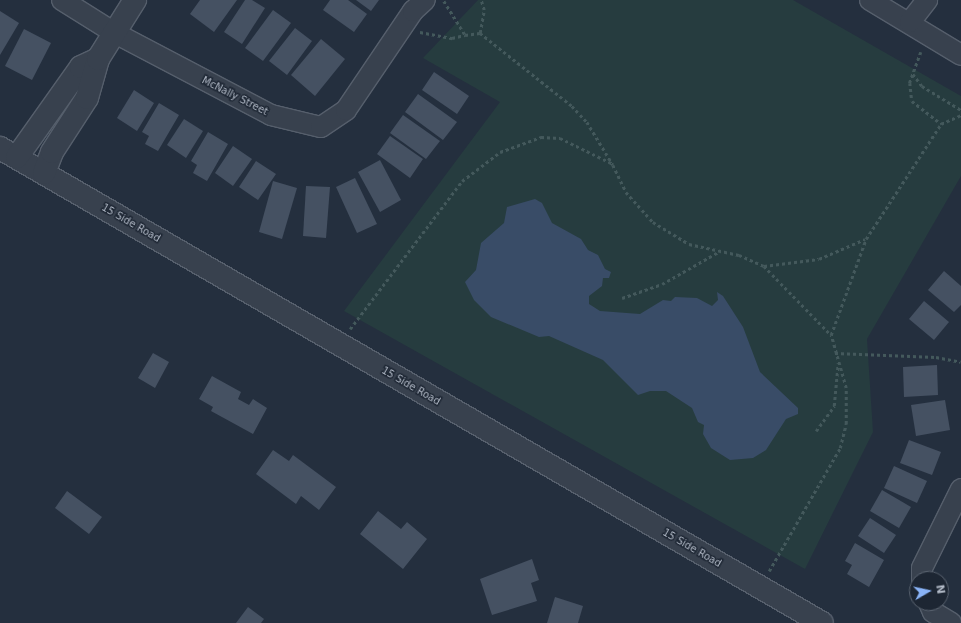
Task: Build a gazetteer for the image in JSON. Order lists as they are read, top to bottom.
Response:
{
  "streets": {
    "street": ["McNally Street", "15 Side Road"]
  },
  "north": "right"
}
